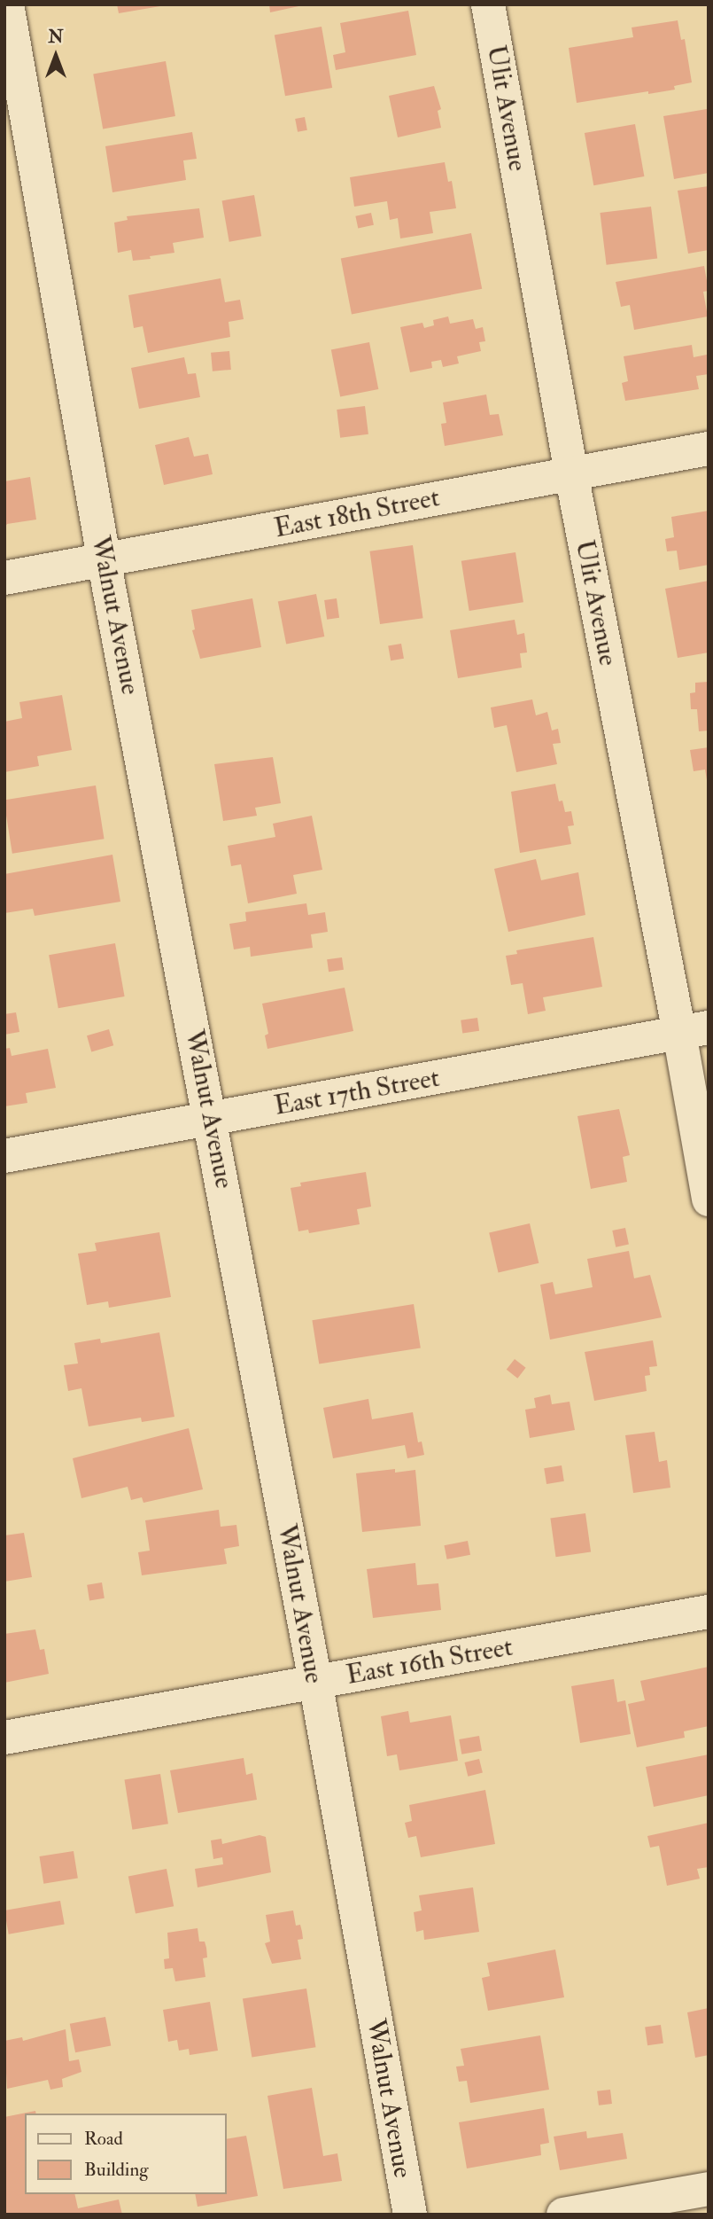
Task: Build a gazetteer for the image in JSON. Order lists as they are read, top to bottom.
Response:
{
  "streets": {
    "street": [
      "Ulit Avenue",
      "East 18th Street",
      "Walnut Avenue",
      "East 17th Street",
      "East 16th Street"
    ]
  },
  "crossings": [
    ["Ulit Avenue", "East 18th Street"],
    ["Ulit Avenue", "East 17th Street"],
    ["East 18th Street", "Walnut Avenue"],
    ["Walnut Avenue", "East 17th Street"],
    ["Walnut Avenue", "East 16th Street"]
  ],
  "legend": ["Road", "Building"],
  "north": "top"
}
